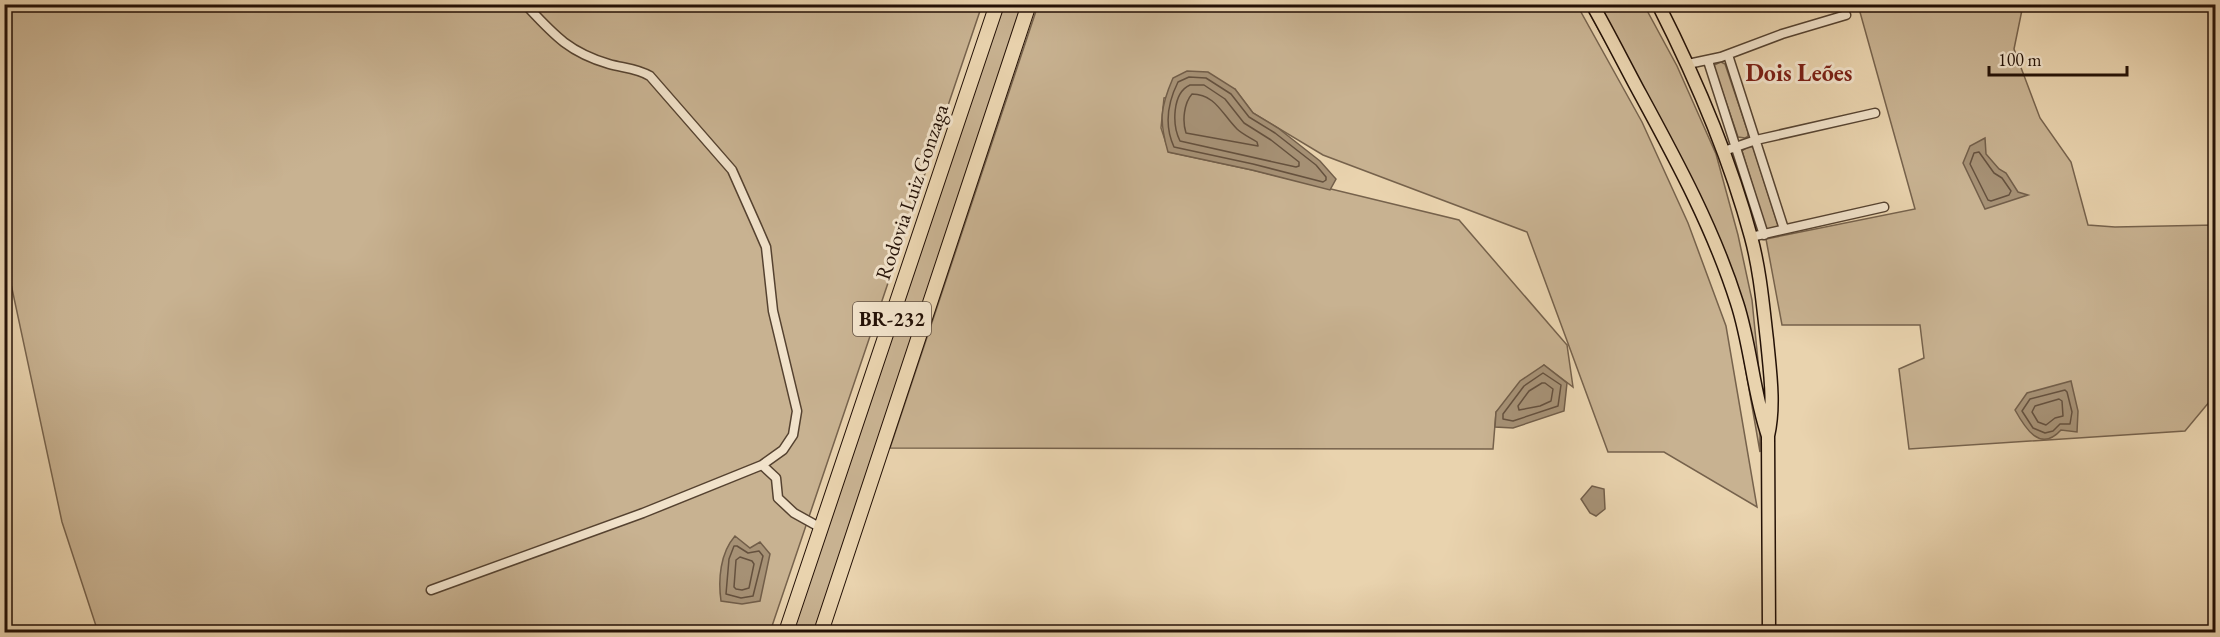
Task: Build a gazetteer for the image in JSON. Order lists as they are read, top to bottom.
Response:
{
  "streets": {
    "highway": ["Rodovia Luiz Gonzaga", "BR-232"]
  },
  "districts": ["Dois Leões"],
  "scale_bar": "100 m"
}
